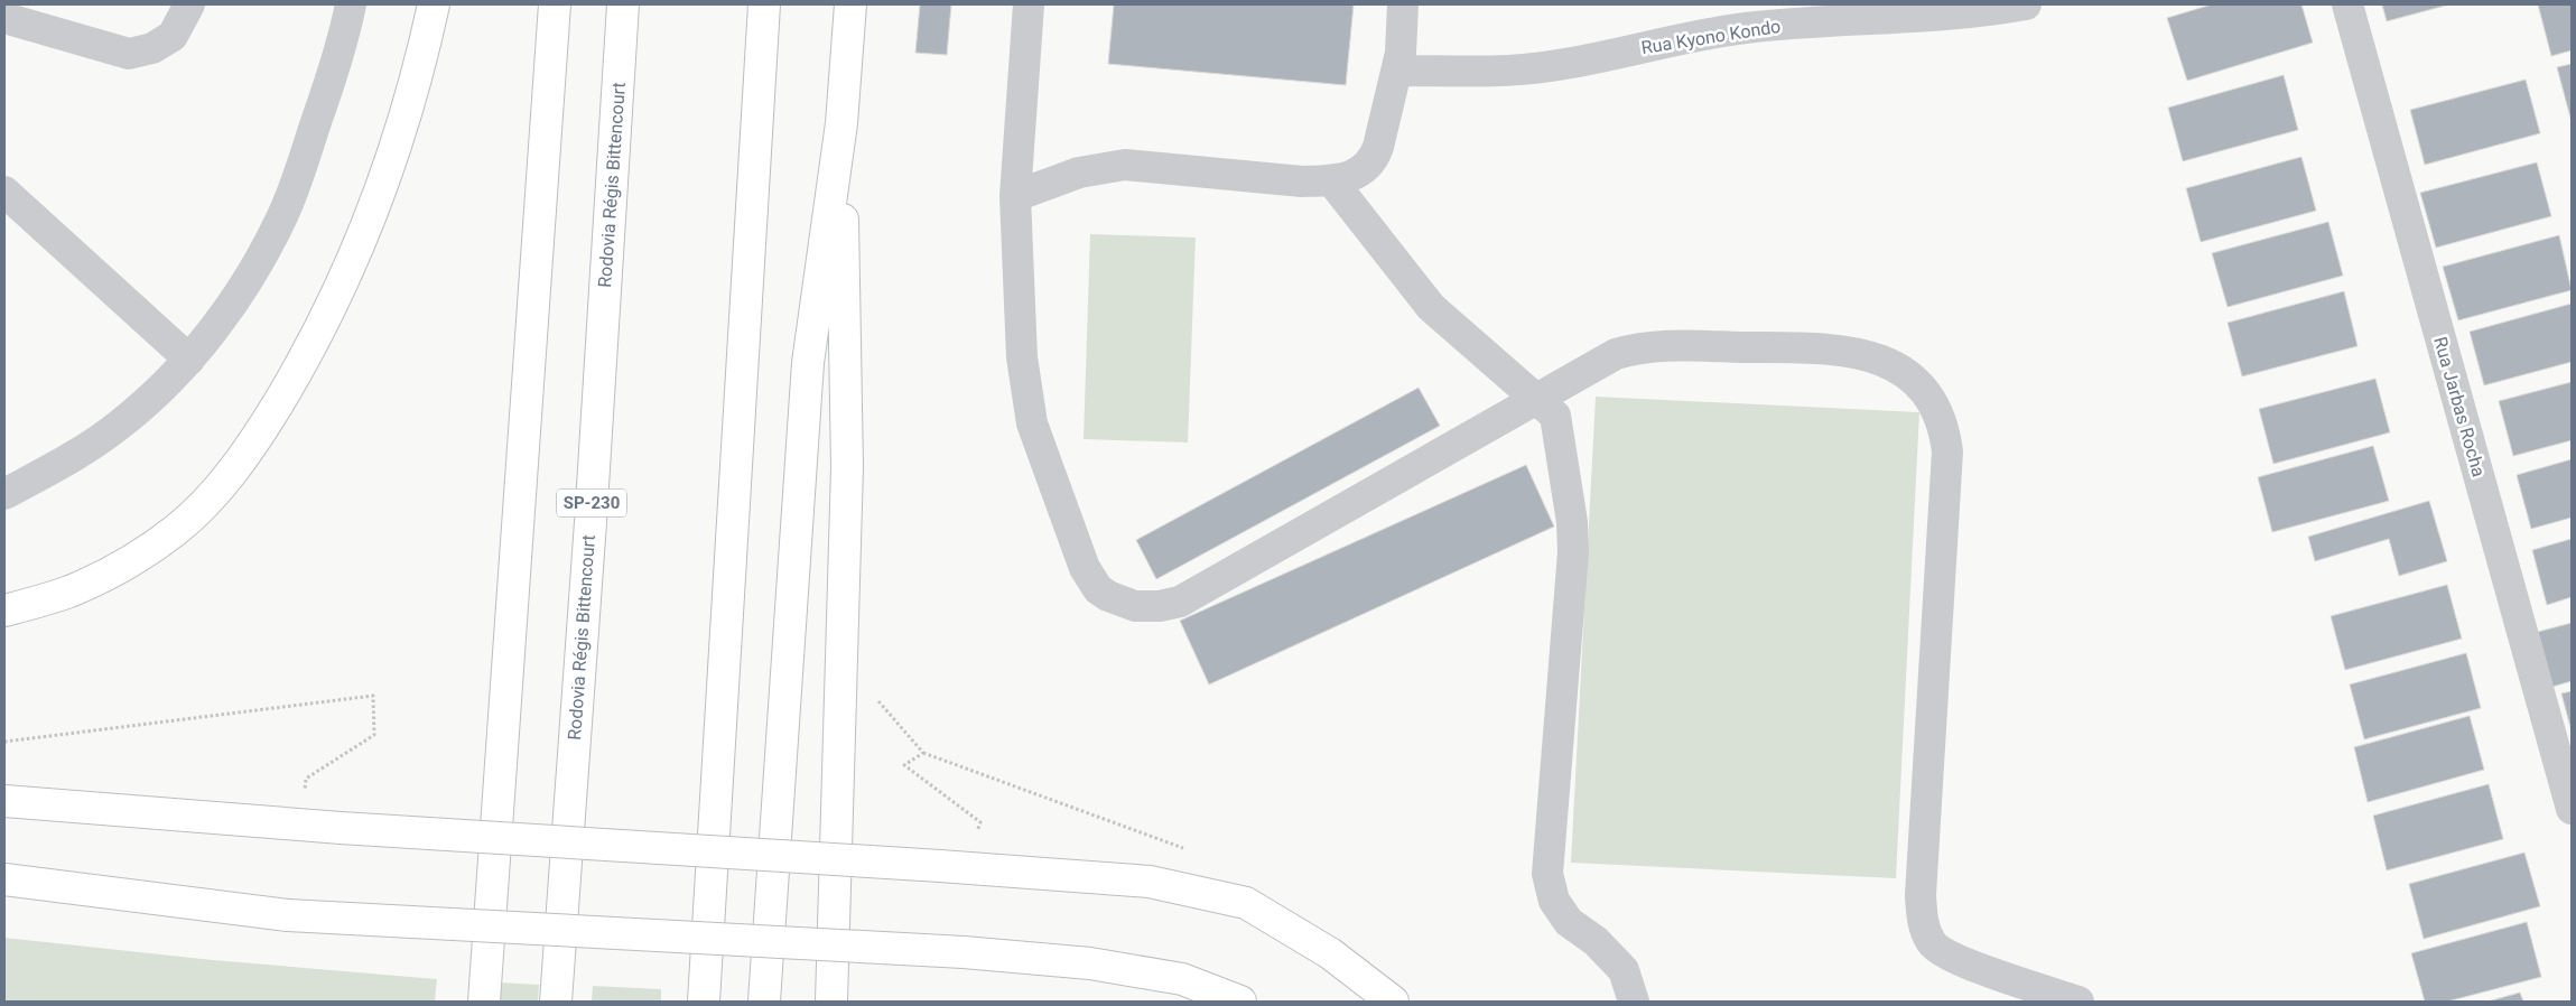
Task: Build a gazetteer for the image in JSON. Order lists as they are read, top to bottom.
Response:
{
  "streets": {
    "main road": ["Rodovia Régis Bittencourt", "SP-230"],
    "street": ["Rua Kyono Kondo", "Rua Jarbas Rocha"]
  }
}
